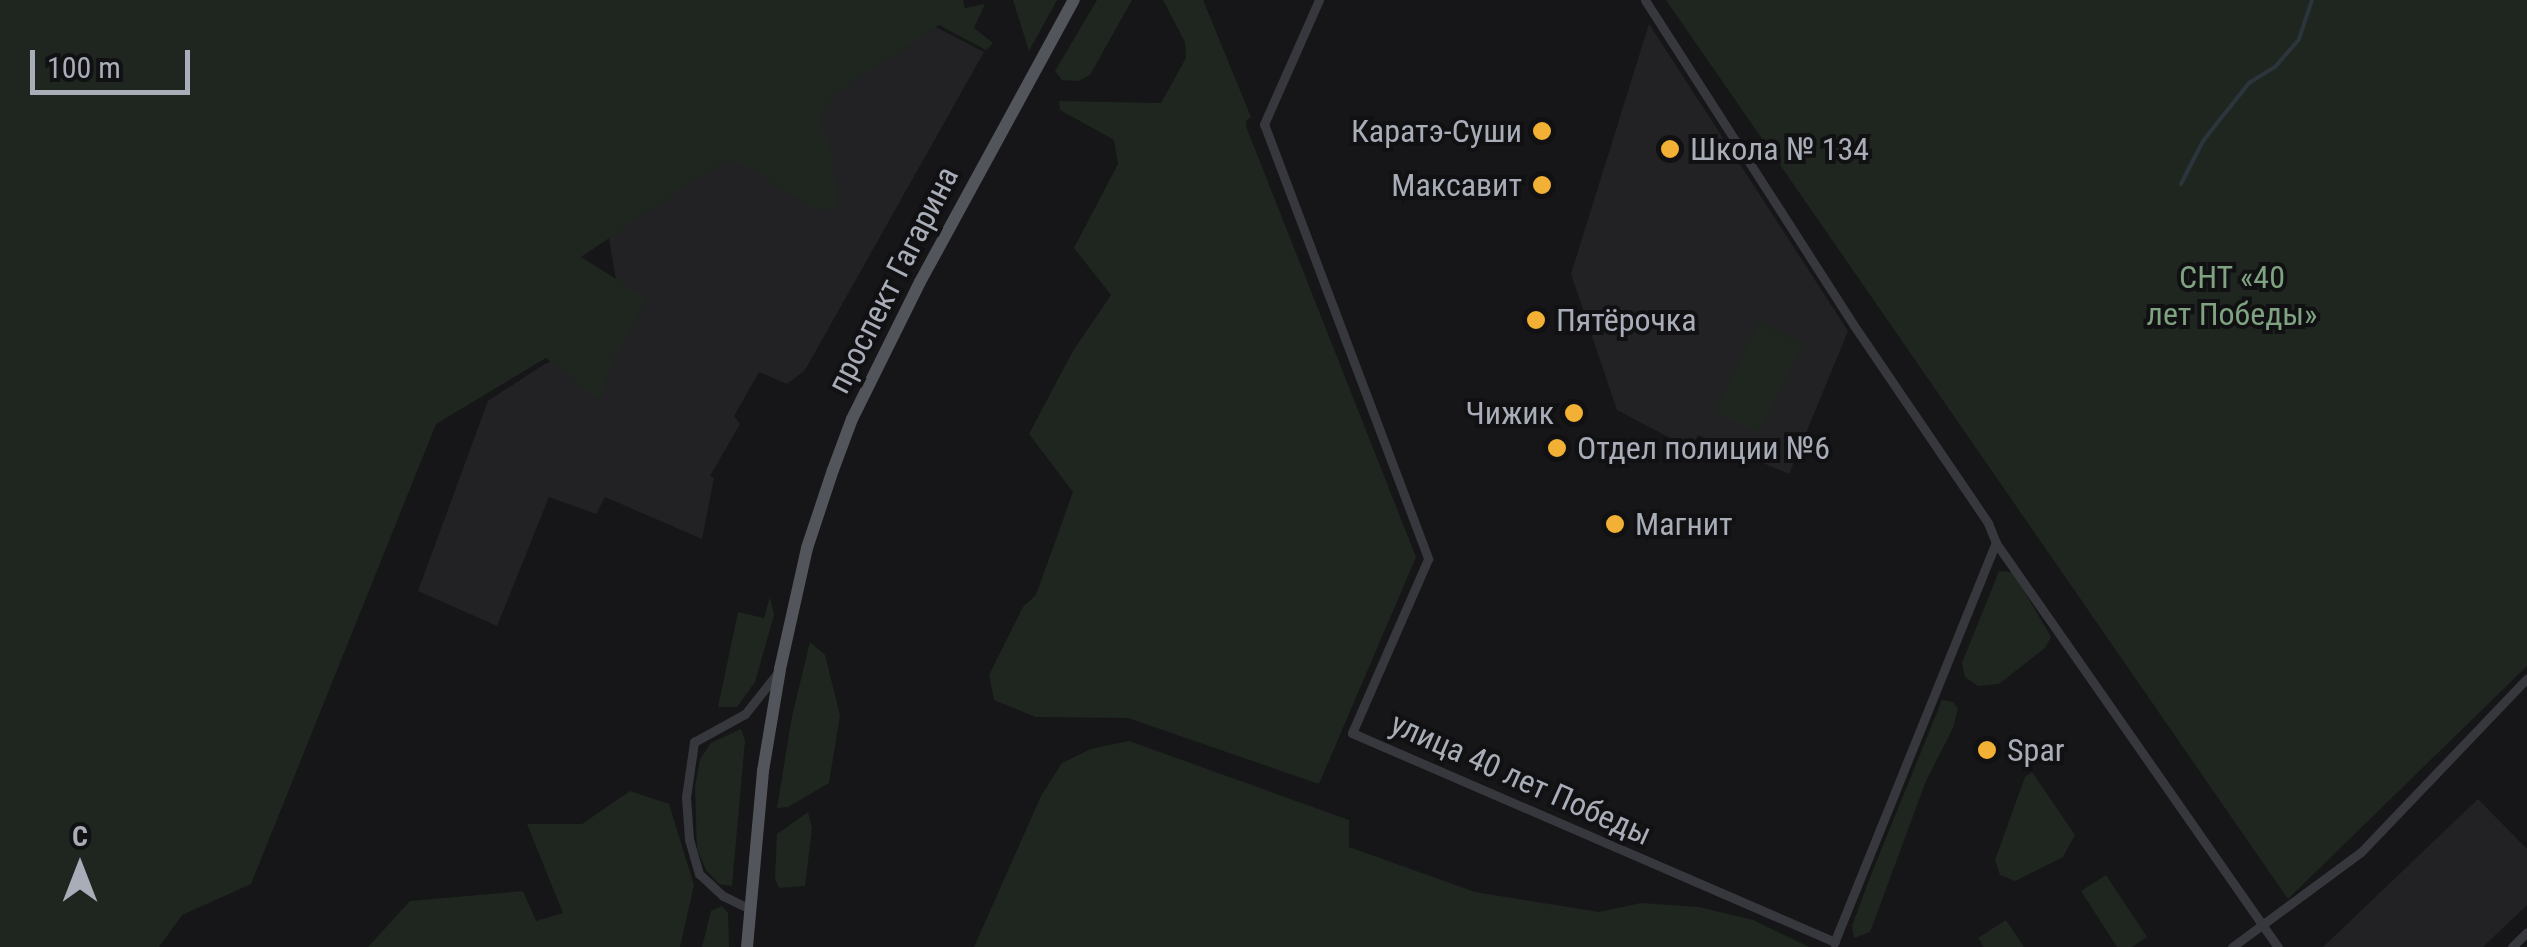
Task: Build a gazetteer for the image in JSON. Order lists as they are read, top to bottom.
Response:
{
  "streets": {
    "main road": ["проспект Гагарина"],
    "street": ["улица 40 лет Победы"]
  },
  "parks": ["СНТ «40 лет Победы»"],
  "places": [
    "Каратэ-Суши",
    "Школа № 134",
    "Максавит",
    "Пятёрочка",
    "Чижик",
    "Отдел полиции №6",
    "Магнит",
    "Spar"
  ],
  "scale_bar": "100 m",
  "north": "top"
}
